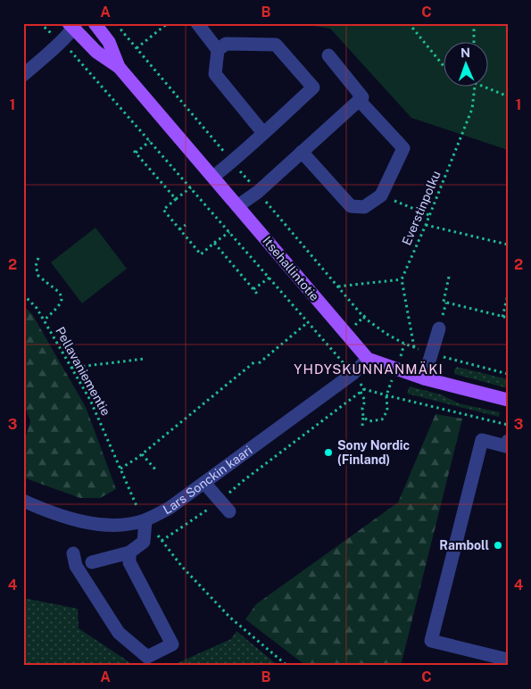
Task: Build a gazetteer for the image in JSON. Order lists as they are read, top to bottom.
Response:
{
  "streets": {
    "main road": ["Itsehallintotie"],
    "street": ["Lars Sonckin kaari"],
    "path": ["Everstinpolku", "Pellavaniementie"]
  },
  "crossings": [
    ["Itsehallintotie", "Lars Sonckin kaari"],
    ["Pellavaniementie", "Lars Sonckin kaari"]
  ],
  "districts": ["YHDYSKUNNANMÄKI"],
  "places": ["Sony Nordic (Finland)", "Ramboll"],
  "north": "top",
  "grid": {
    "columns": ["A", "B", "C"],
    "rows": [
      "1",
      "2",
      "3",
      "4"
    ]
  }
}
